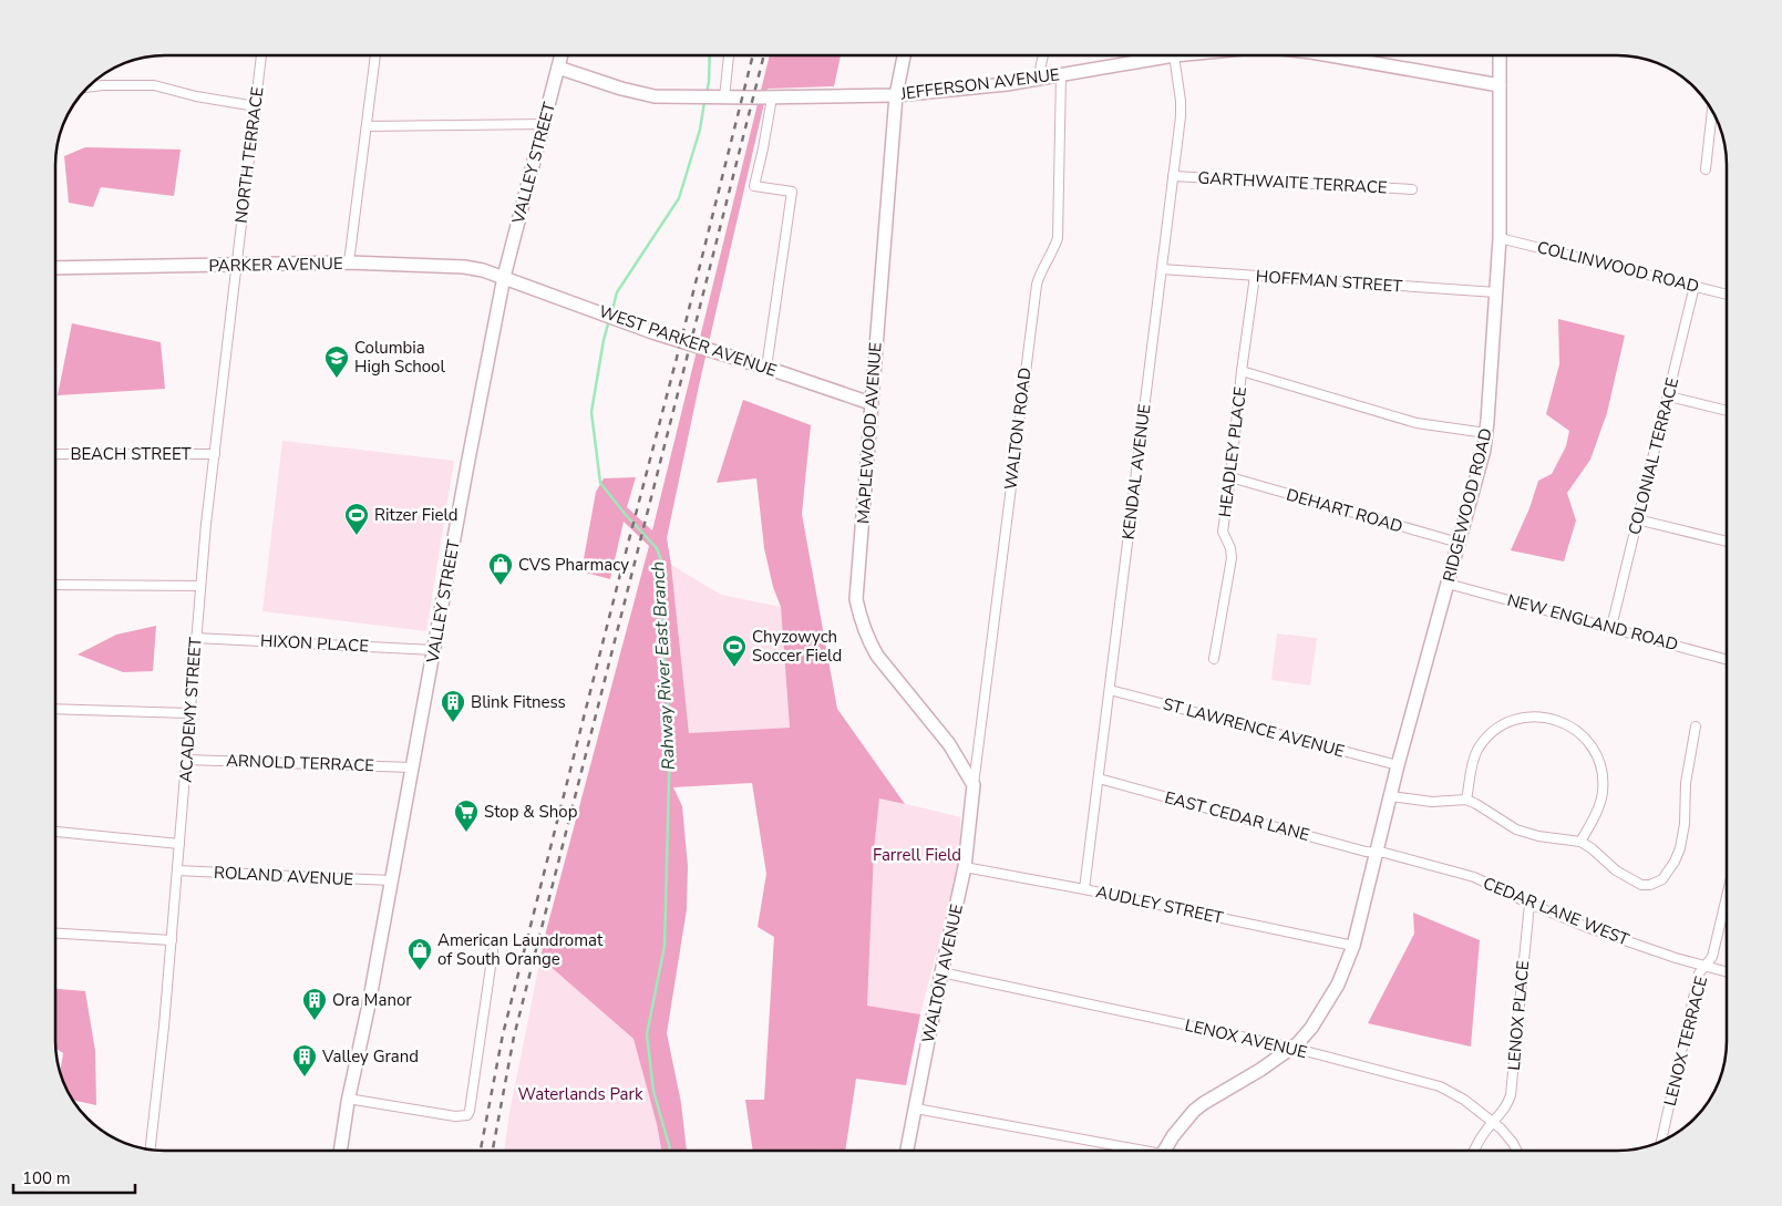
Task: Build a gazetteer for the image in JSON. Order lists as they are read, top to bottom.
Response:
{
  "streets": {
    "street": [
      "JEFFERSON AVENUE",
      "NORTH TERRACE",
      "VALLEY STREET",
      "GARTHWAITE TERRACE",
      "PARKER AVENUE",
      "COLLINWOOD ROAD",
      "HOFFMAN STREET",
      "WEST PARKER AVENUE",
      "WALTON ROAD",
      "MAPLEWOOD AVENUE",
      "HEADLEY PLACE",
      "BEACH STREET",
      "COLONIAL TERRACE",
      "KENDAL AVENUE",
      "RIDGEWOOD ROAD",
      "DEHART ROAD",
      "NEW ENGLAND ROAD",
      "HIXON PLACE",
      "ACADEMY STREET",
      "ST LAWRENCE AVENUE",
      "ARNOLD TERRACE",
      "EAST CEDAR LANE",
      "ROLAND AVENUE",
      "AUDLEY STREET",
      "CEDAR LANE WEST",
      "WALTON AVENUE",
      "LENOX PLACE",
      "LENOX AVENUE",
      "LENOX TERRACE"
    ]
  },
  "crossings": [
    ["JEFFERSON AVENUE", "VALLEY STREET"],
    ["JEFFERSON AVENUE", "WALTON ROAD"],
    ["JEFFERSON AVENUE", "MAPLEWOOD AVENUE"],
    ["JEFFERSON AVENUE", "KENDAL AVENUE"],
    ["JEFFERSON AVENUE", "RIDGEWOOD ROAD"],
    ["NORTH TERRACE", "PARKER AVENUE"],
    ["NORTH TERRACE", "ACADEMY STREET"],
    ["VALLEY STREET", "PARKER AVENUE"],
    ["VALLEY STREET", "WEST PARKER AVENUE"],
    ["VALLEY STREET", "HIXON PLACE"],
    ["VALLEY STREET", "ARNOLD TERRACE"],
    ["VALLEY STREET", "ROLAND AVENUE"],
    ["GARTHWAITE TERRACE", "KENDAL AVENUE"],
    ["PARKER AVENUE", "WEST PARKER AVENUE"],
    ["PARKER AVENUE", "ACADEMY STREET"],
    ["COLLINWOOD ROAD", "COLONIAL TERRACE"],
    ["COLLINWOOD ROAD", "RIDGEWOOD ROAD"],
    ["HOFFMAN STREET", "HEADLEY PLACE"],
    ["HOFFMAN STREET", "KENDAL AVENUE"],
    ["HOFFMAN STREET", "RIDGEWOOD ROAD"],
    ["WEST PARKER AVENUE", "MAPLEWOOD AVENUE"],
    ["WALTON ROAD", "MAPLEWOOD AVENUE"],
    ["WALTON ROAD", "WALTON AVENUE"],
    ["MAPLEWOOD AVENUE", "WALTON AVENUE"],
    ["HEADLEY PLACE", "DEHART ROAD"],
    ["BEACH STREET", "ACADEMY STREET"],
    ["COLONIAL TERRACE", "NEW ENGLAND ROAD"],
    ["KENDAL AVENUE", "ST LAWRENCE AVENUE"],
    ["KENDAL AVENUE", "EAST CEDAR LANE"],
    ["KENDAL AVENUE", "AUDLEY STREET"],
    ["RIDGEWOOD ROAD", "DEHART ROAD"],
    ["RIDGEWOOD ROAD", "NEW ENGLAND ROAD"],
    ["RIDGEWOOD ROAD", "ST LAWRENCE AVENUE"],
    ["RIDGEWOOD ROAD", "EAST CEDAR LANE"],
    ["RIDGEWOOD ROAD", "AUDLEY STREET"],
    ["RIDGEWOOD ROAD", "CEDAR LANE WEST"],
    ["RIDGEWOOD ROAD", "LENOX AVENUE"],
    ["HIXON PLACE", "ACADEMY STREET"],
    ["ACADEMY STREET", "ARNOLD TERRACE"],
    ["ACADEMY STREET", "ROLAND AVENUE"],
    ["EAST CEDAR LANE", "CEDAR LANE WEST"],
    ["AUDLEY STREET", "WALTON AVENUE"],
    ["CEDAR LANE WEST", "LENOX PLACE"],
    ["CEDAR LANE WEST", "LENOX TERRACE"],
    ["WALTON AVENUE", "LENOX AVENUE"],
    ["LENOX PLACE", "LENOX AVENUE"]
  ],
  "water": ["Rahway River East Branch"],
  "parks": ["Farrell Field", "Waterlands Park"],
  "places": {
    "school or university": ["Columbia High School"],
    "sports": ["Ritzer Field", "Chyzowych Soccer Field"],
    "shop": ["CVS Pharmacy", "American Laundromat of South Orange"],
    "building": ["Blink Fitness", "Ora Manor", "Valley Grand"],
    "supermarket": ["Stop & Shop"]
  },
  "scale_bar": "100 m"
}
